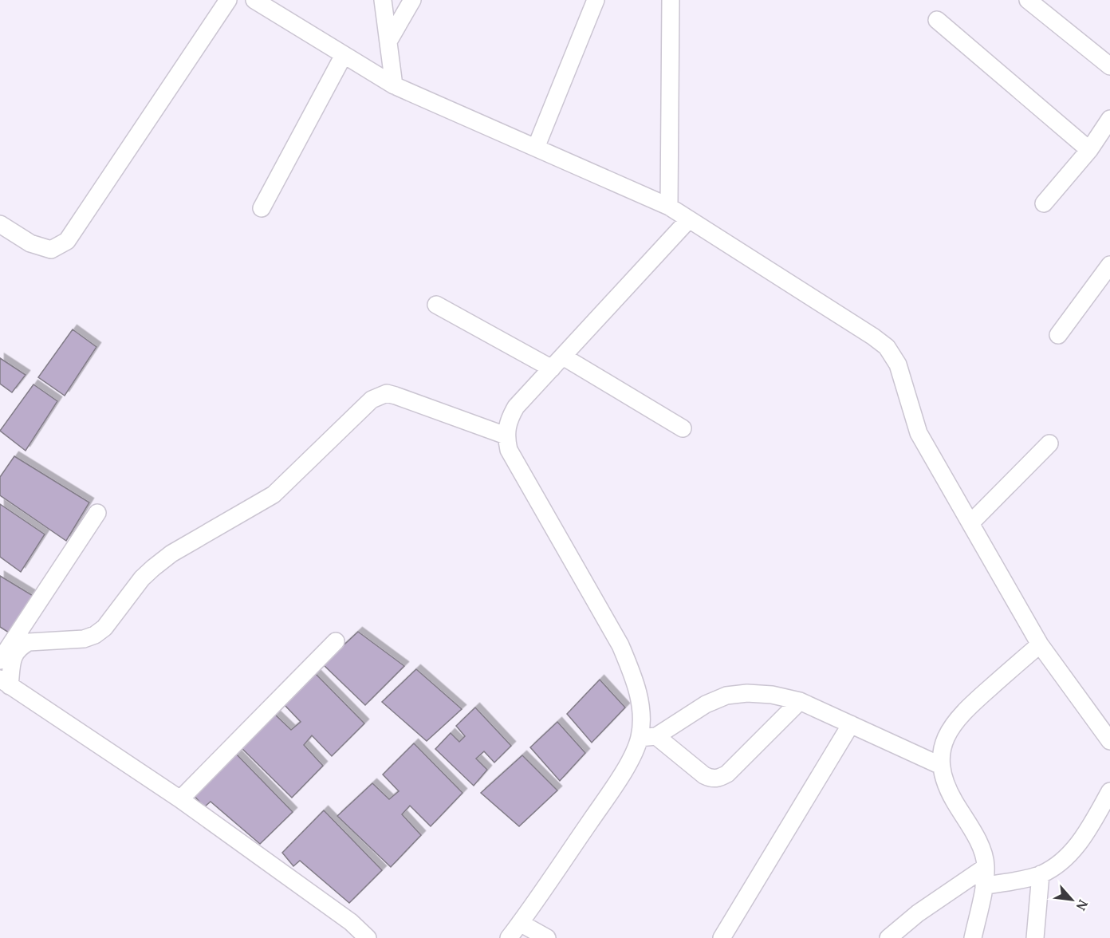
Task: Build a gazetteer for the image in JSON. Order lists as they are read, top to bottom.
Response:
{
  "north": "bottom right"
}
